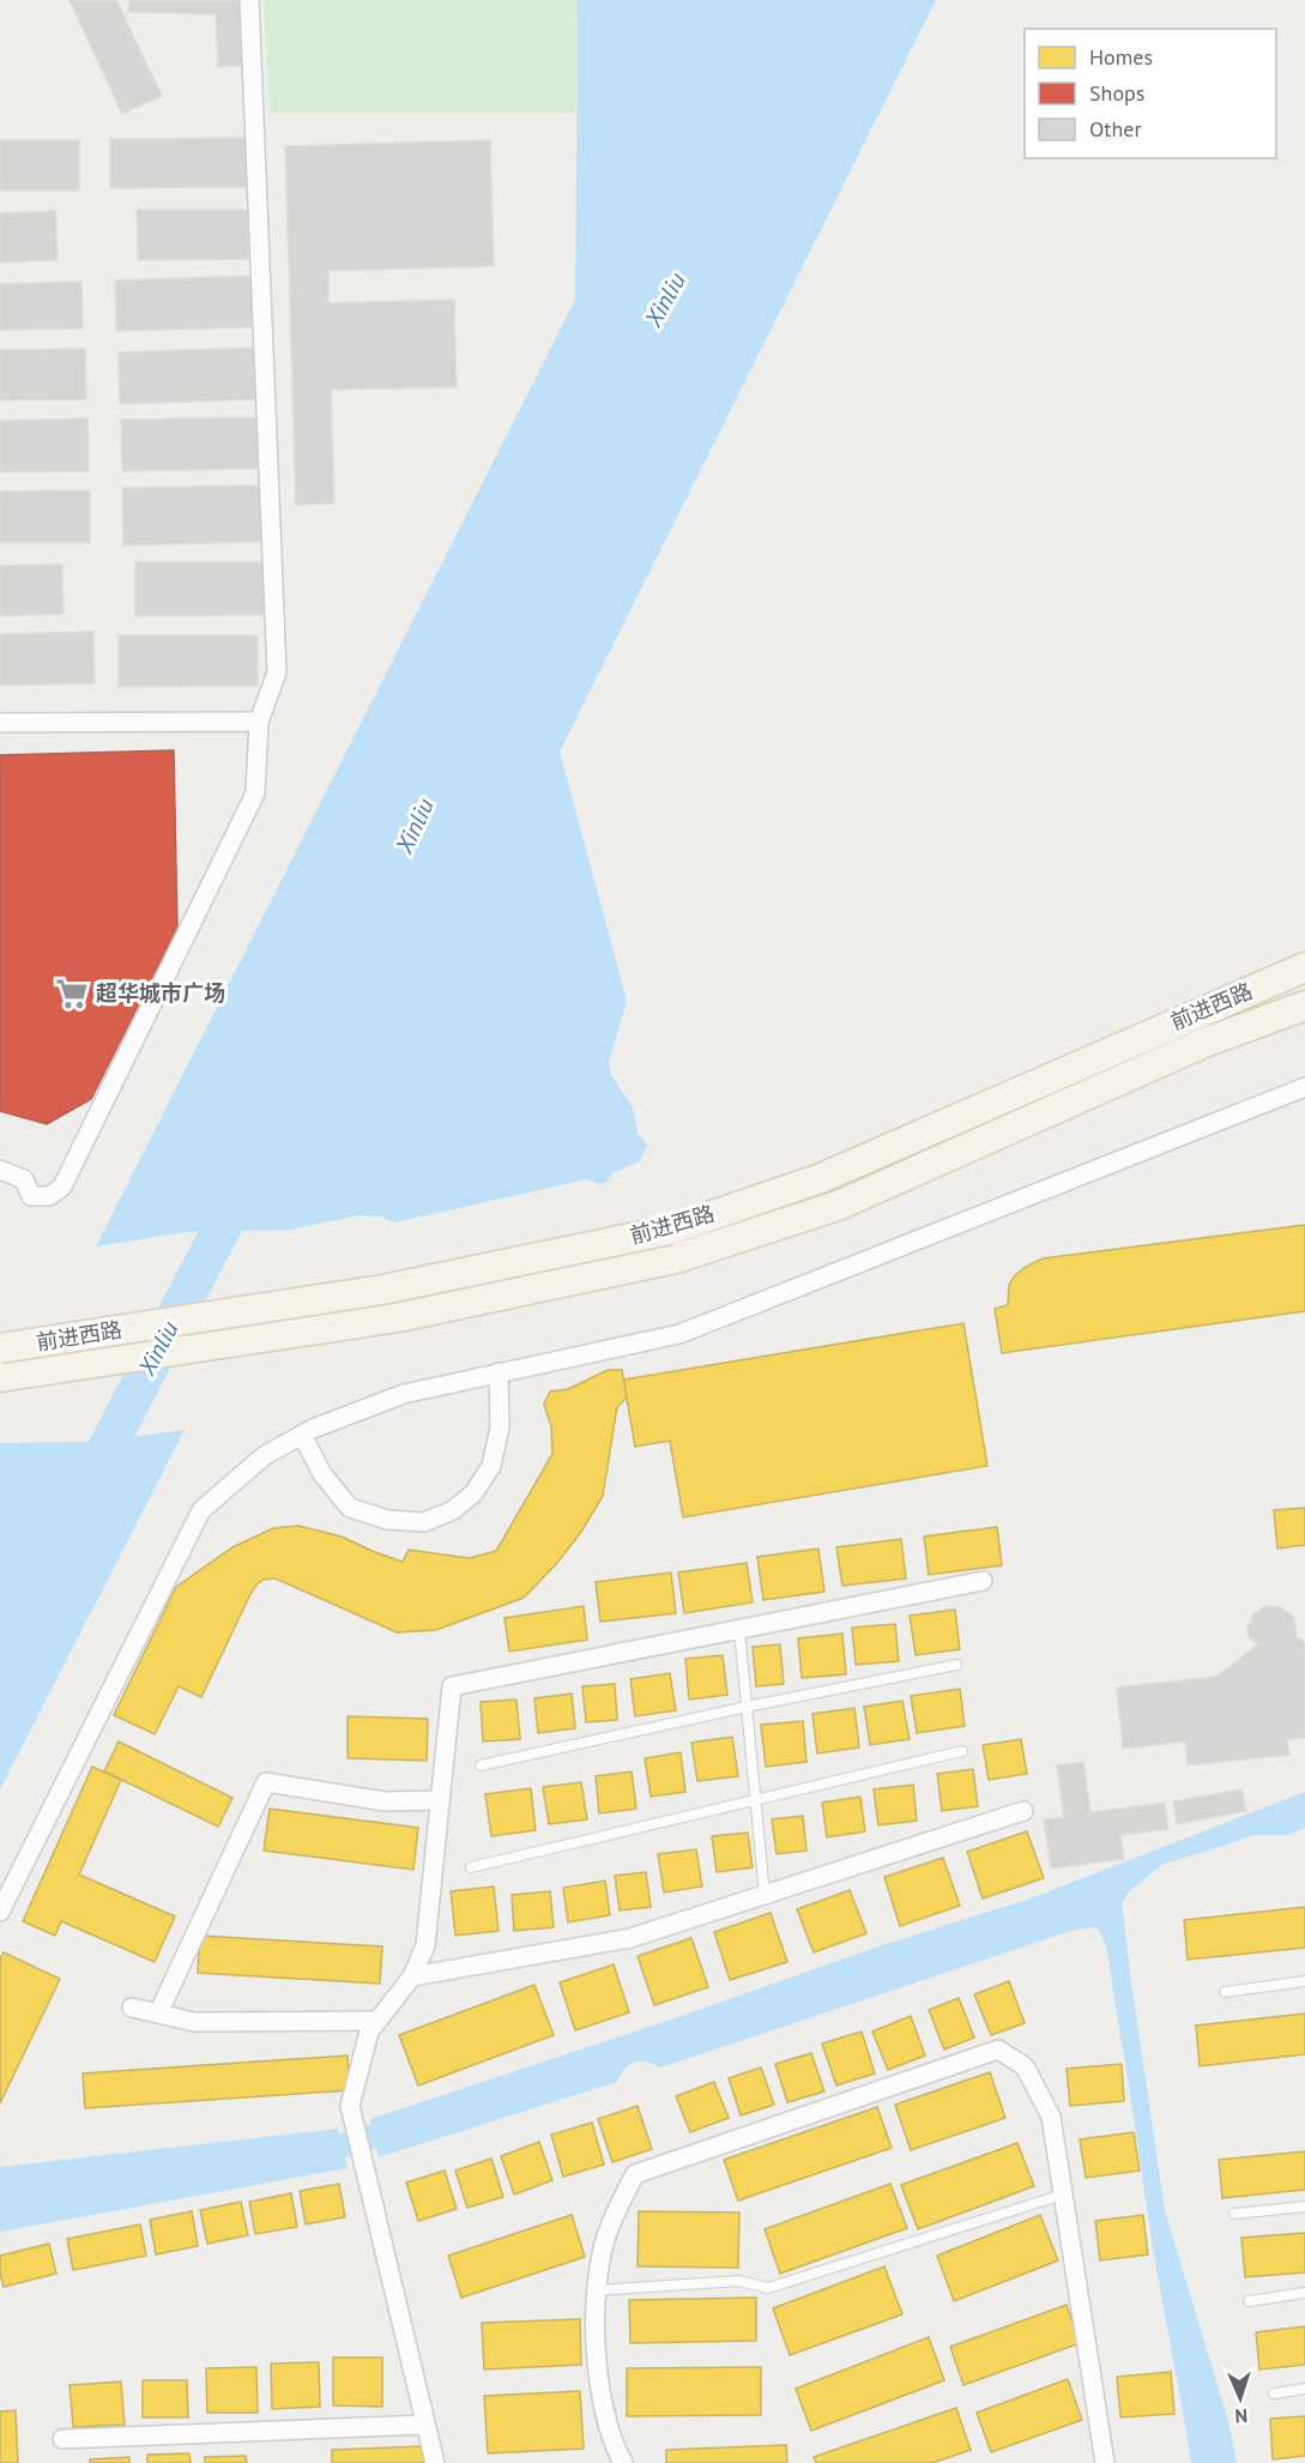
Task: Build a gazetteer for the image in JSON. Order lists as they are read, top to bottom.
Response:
{
  "streets": {
    "main road": ["前进西路"]
  },
  "water": ["Xinliu"],
  "places": {
    "supermarket": ["超华城市广场"]
  },
  "legend": ["Homes", "Shops", "Other"],
  "north": "bottom"
}
